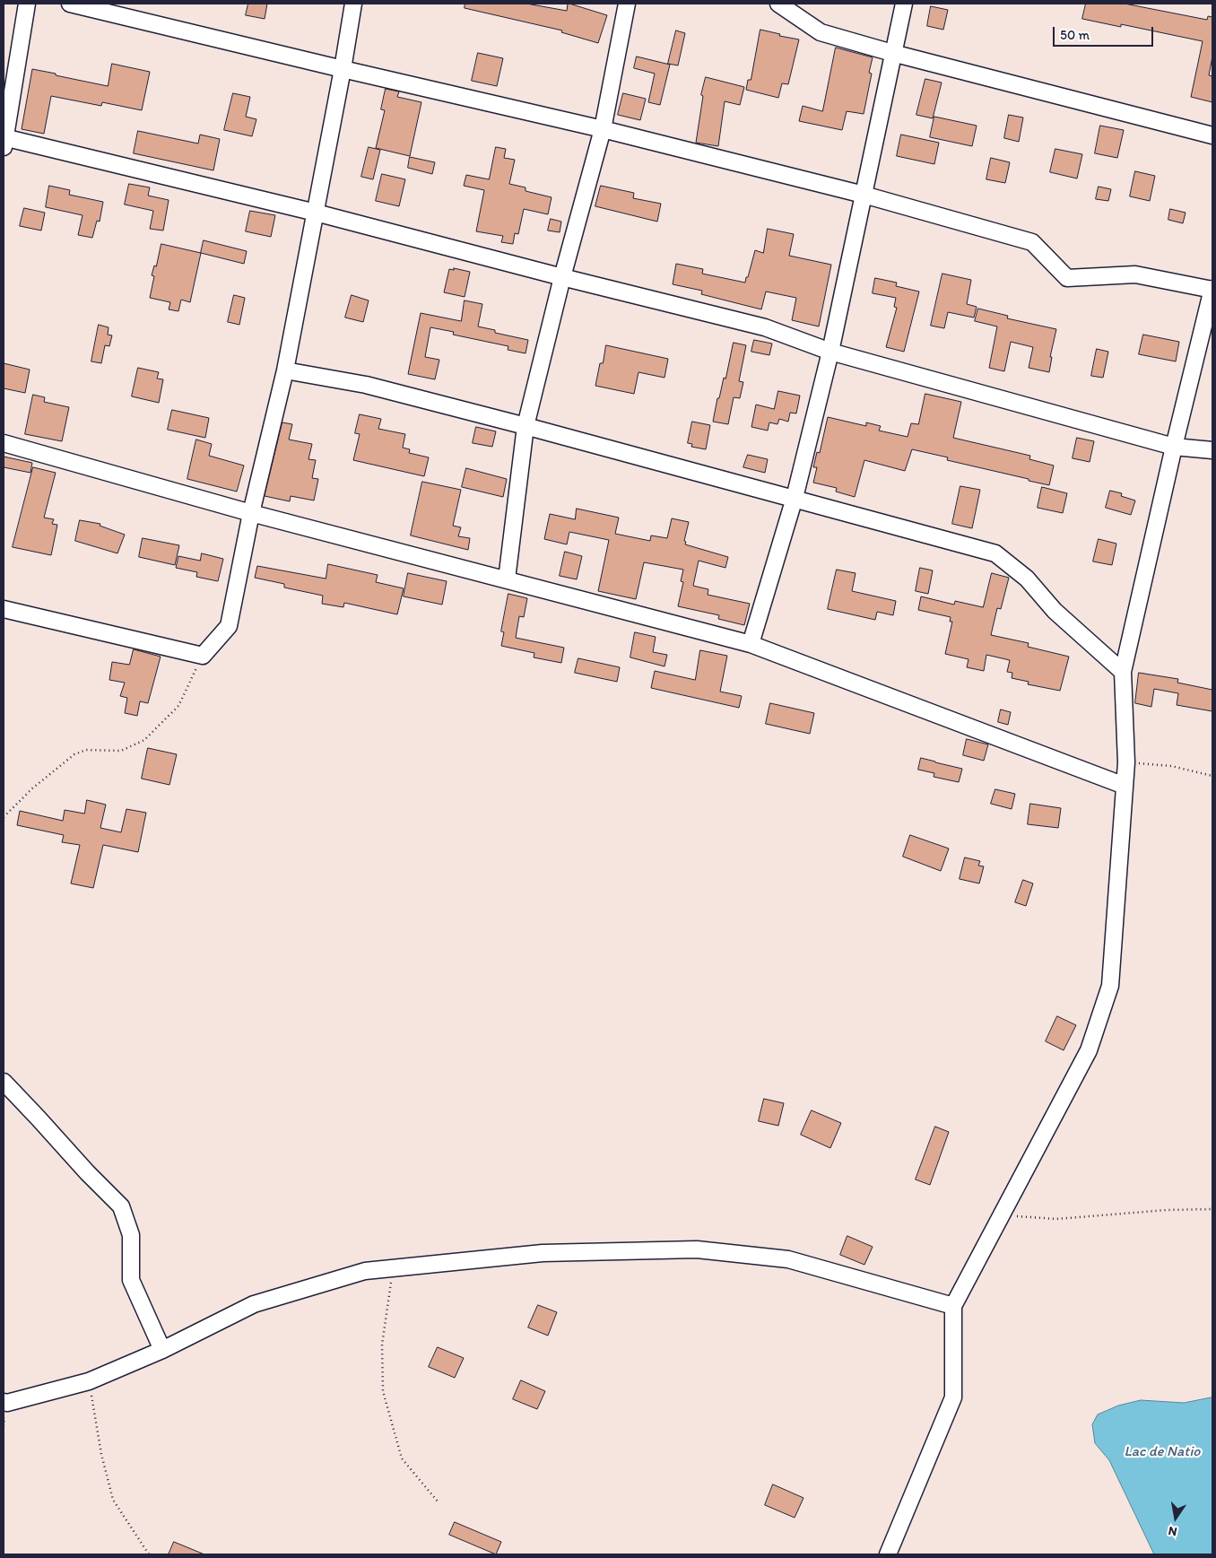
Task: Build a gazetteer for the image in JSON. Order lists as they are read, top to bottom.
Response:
{
  "water": ["Lac de Natio"],
  "scale_bar": "50 m",
  "north": "bottom"
}
